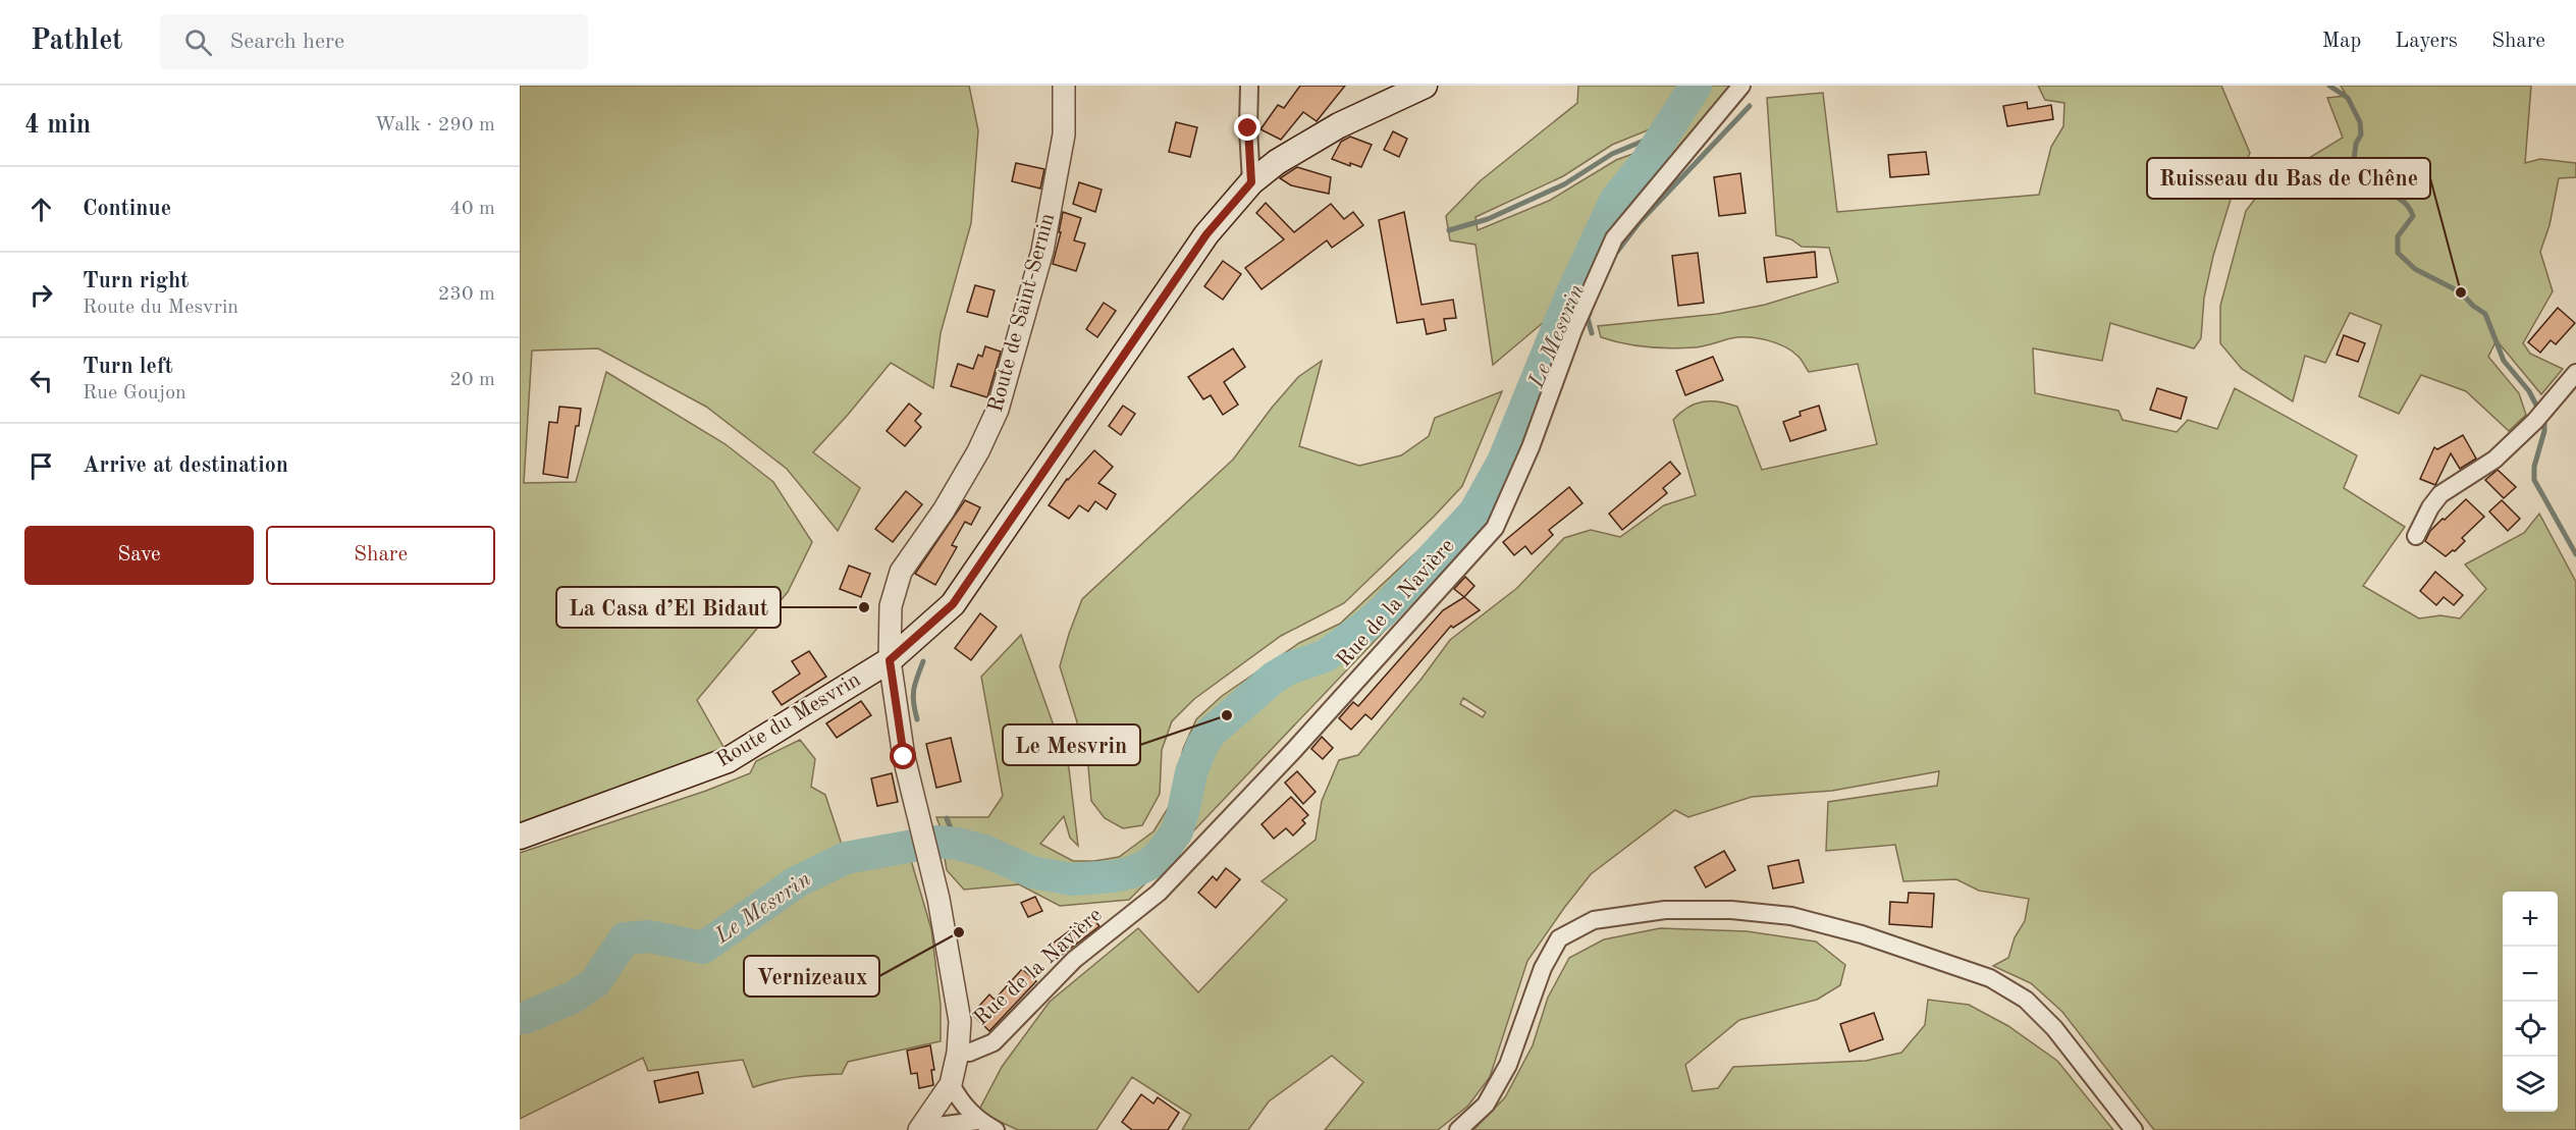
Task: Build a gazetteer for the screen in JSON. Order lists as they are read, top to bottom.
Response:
{
  "streets": {
    "main road": ["Route du Mesvrin"],
    "street": ["Route de Saint-Sernin", "Rue de la Navière"]
  },
  "crossings": [
    ["Route de Saint-Sernin", "Rue de la Navière"],
    ["Route de Saint-Sernin", "Route du Mesvrin"]
  ],
  "water": ["Le Mesvrin"],
  "places": [
    "Ruisseau du Bas de Chêne",
    "La Casa d’El Bidaut",
    "Le Mesvrin",
    "Vernizeaux"
  ],
  "page": {
    "header": "Pathlet",
    "search": "Search here",
    "nav": ["Map", "Layers", "Share"],
    "heading": ["4 min", "Walk · 290 m"],
    "list": [
      ["Continue", "40 m"],
      ["Turn right", "Route du Mesvrin", "230 m"],
      ["Turn left", "Rue Goujon", "20 m"],
      "Arrive at destination"
    ],
    "buttons": ["Save", "Share"],
    "map_buttons": ["+", "−"]
  }
}
